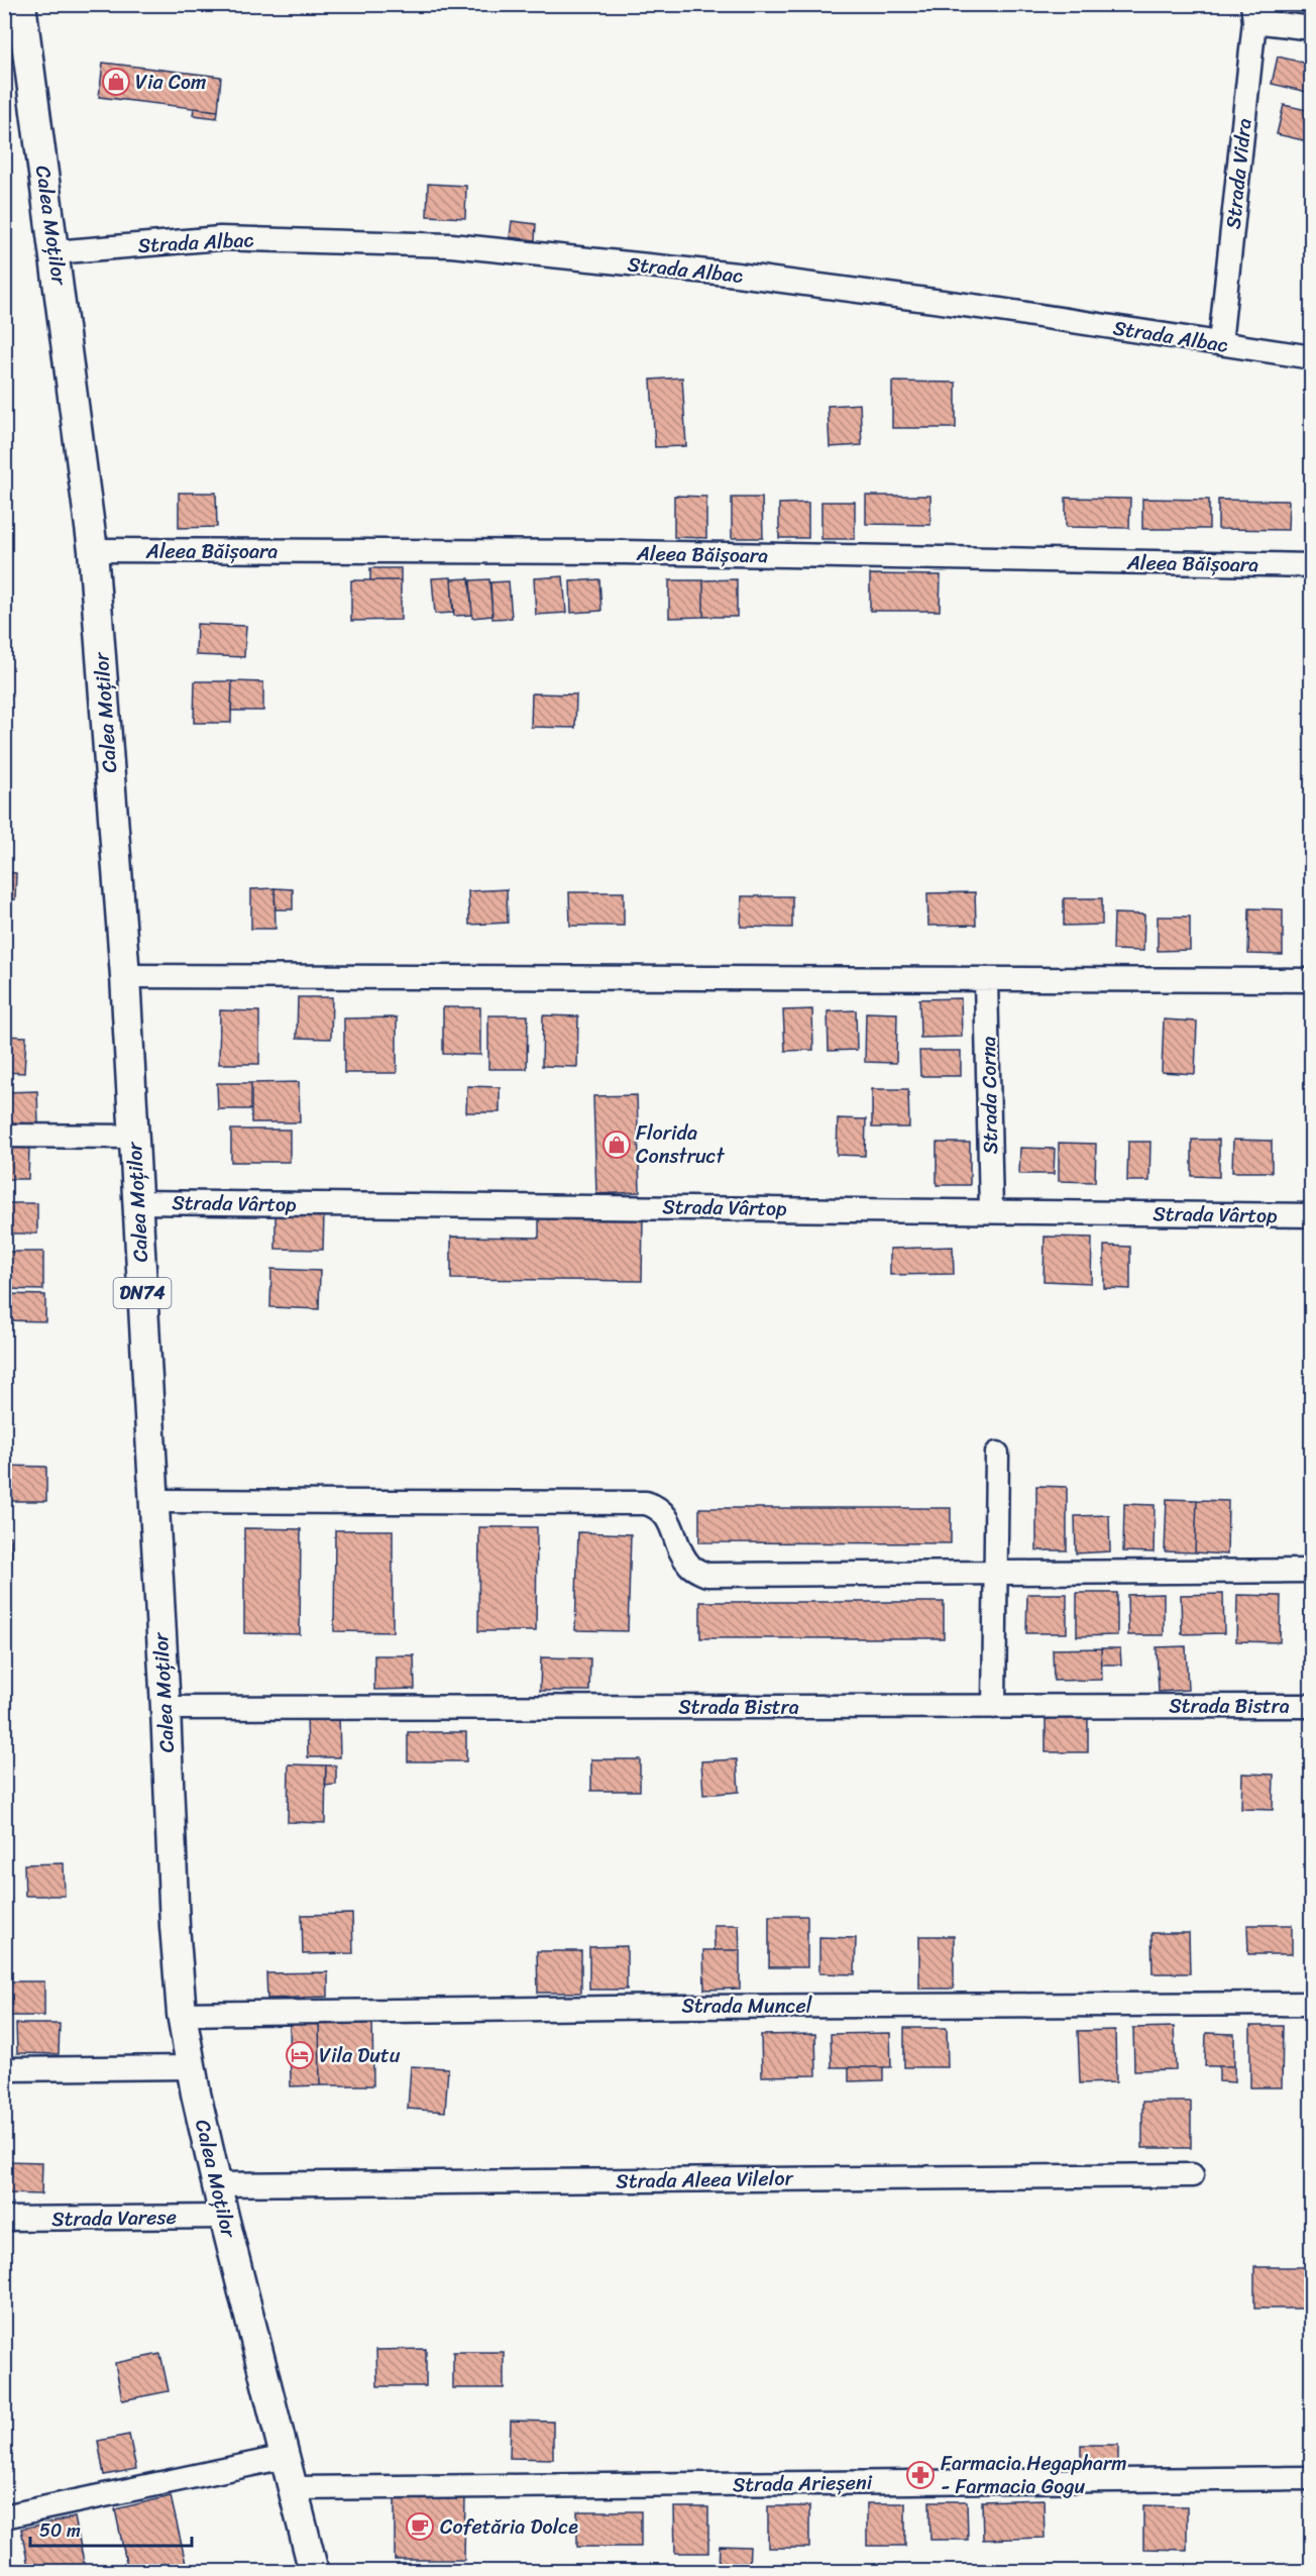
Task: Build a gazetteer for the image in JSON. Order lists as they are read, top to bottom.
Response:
{
  "streets": {
    "main road": ["Calea Moților", "DN74"],
    "street": [
      "Strada Vidra",
      "Strada Albac",
      "Aleea Băișoara",
      "Strada Corna",
      "Strada Vârtop",
      "Strada Bistra",
      "Strada Muncel",
      "Strada Aleea Vilelor",
      "Strada Varese",
      "Strada Arieșeni"
    ]
  },
  "crossings": [
    ["Strada Vidra", "Strada Albac"],
    ["Calea Moților", "Strada Albac"],
    ["Calea Moților", "Aleea Băișoara"],
    ["Calea Moților", "Strada Vârtop"],
    ["Calea Moților", "Strada Bistra"],
    ["Calea Moților", "Strada Muncel"],
    ["Calea Moților", "Strada Aleea Vilelor"],
    ["Calea Moților", "Strada Varese"],
    ["Calea Moților", "Strada Arieșeni"],
    ["Strada Corna", "Strada Vârtop"]
  ],
  "places": {
    "shop": ["Via Com", "Florida Construct"],
    "hotel": ["Vila Dutu"],
    "pharmacy": ["Farmacia Hegapharm - Farmacia Gogu"],
    "cafe": ["Cofetăria Dolce"]
  },
  "scale_bar": "50 m"
}
